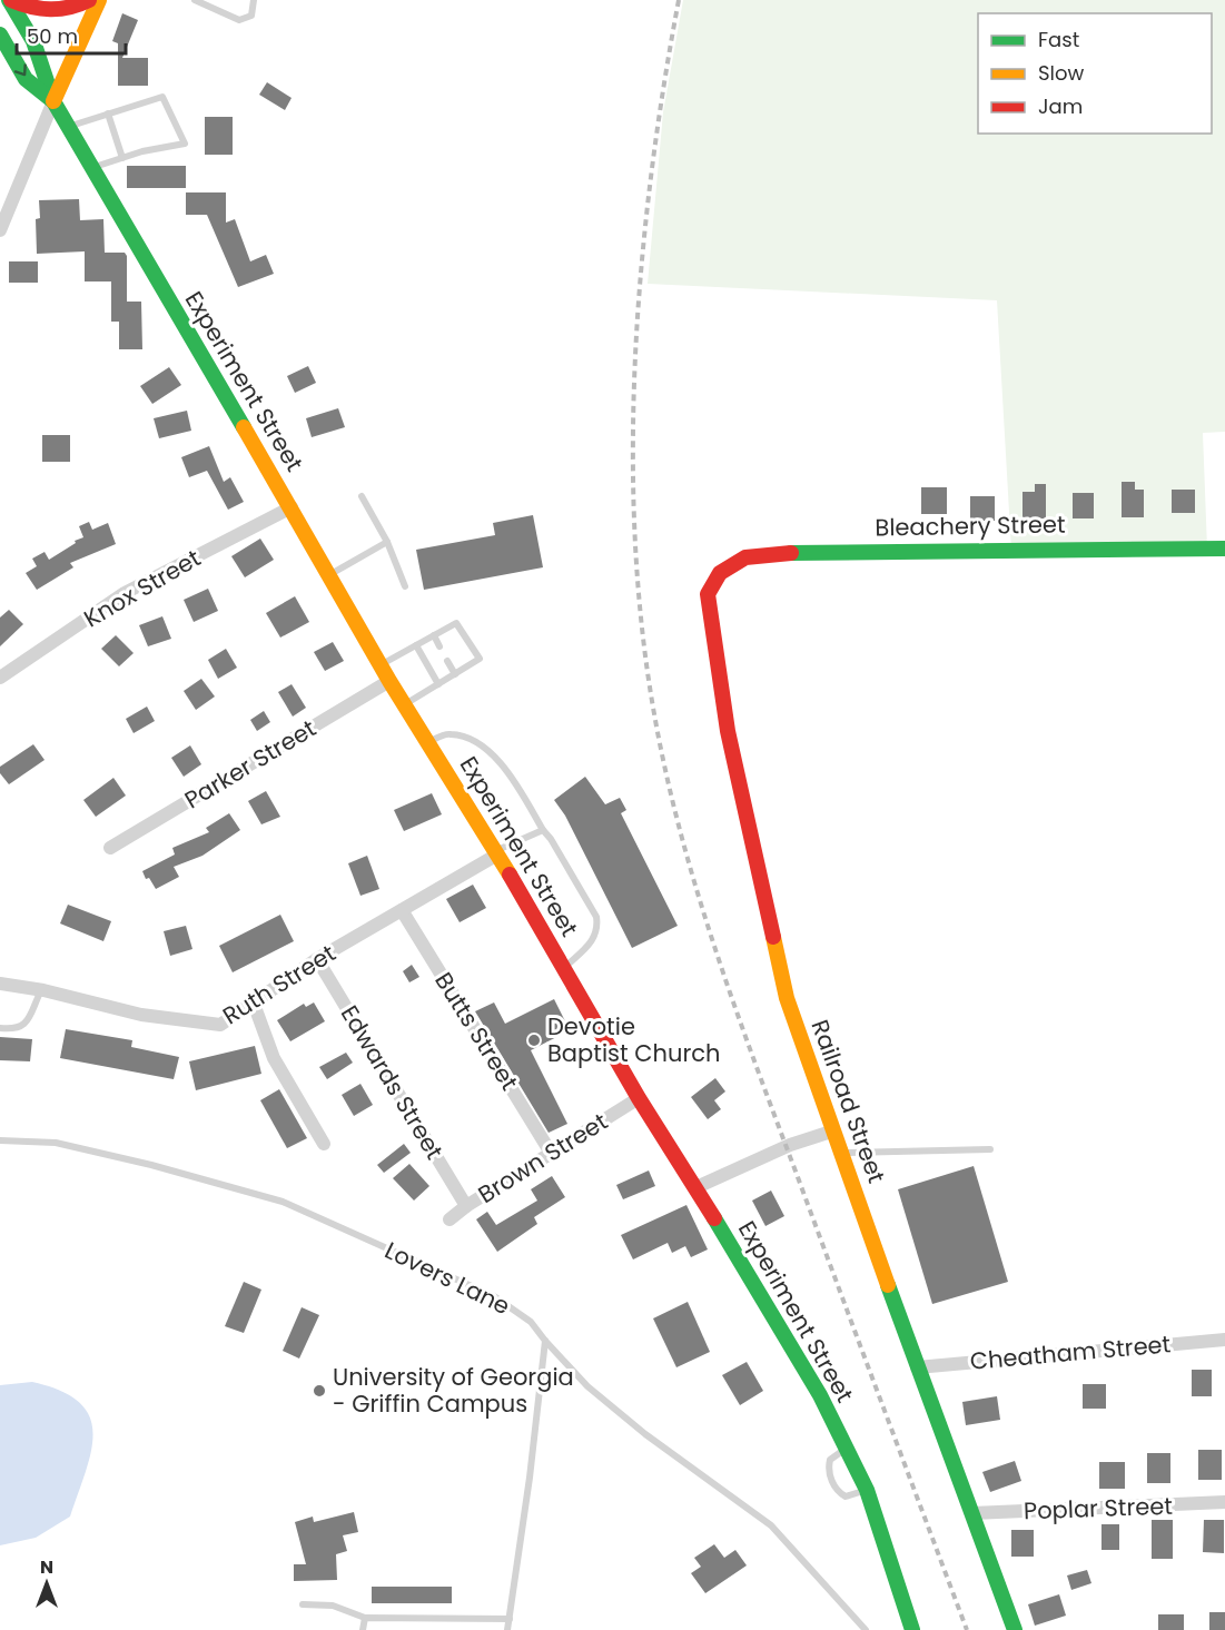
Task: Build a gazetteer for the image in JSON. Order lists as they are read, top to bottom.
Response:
{
  "streets": {
    "main road": ["Experiment Street", "Bleachery Street", "Railroad Street"],
    "street": [
      "Knox Street",
      "Parker Street",
      "Ruth Street",
      "Butts Street",
      "Edwards Street",
      "Brown Street",
      "Cheatham Street",
      "Poplar Street"
    ],
    "lane": ["Lovers Lane"]
  },
  "crossings": [
    ["Experiment Street", "Knox Street"],
    ["Experiment Street", "Parker Street"],
    ["Experiment Street", "Ruth Street"],
    ["Experiment Street", "Brown Street"],
    ["Bleachery Street", "Railroad Street"],
    ["Ruth Street", "Butts Street"],
    ["Ruth Street", "Edwards Street"],
    ["Butts Street", "Brown Street"],
    ["Edwards Street", "Brown Street"],
    ["Railroad Street", "Cheatham Street"],
    ["Railroad Street", "Poplar Street"]
  ],
  "places": ["Devotie Baptist Church", "University of Georgia - Griffin Campus"],
  "legend": ["Fast", "Slow", "Jam"],
  "scale_bar": "50 m",
  "north": "top"
}
